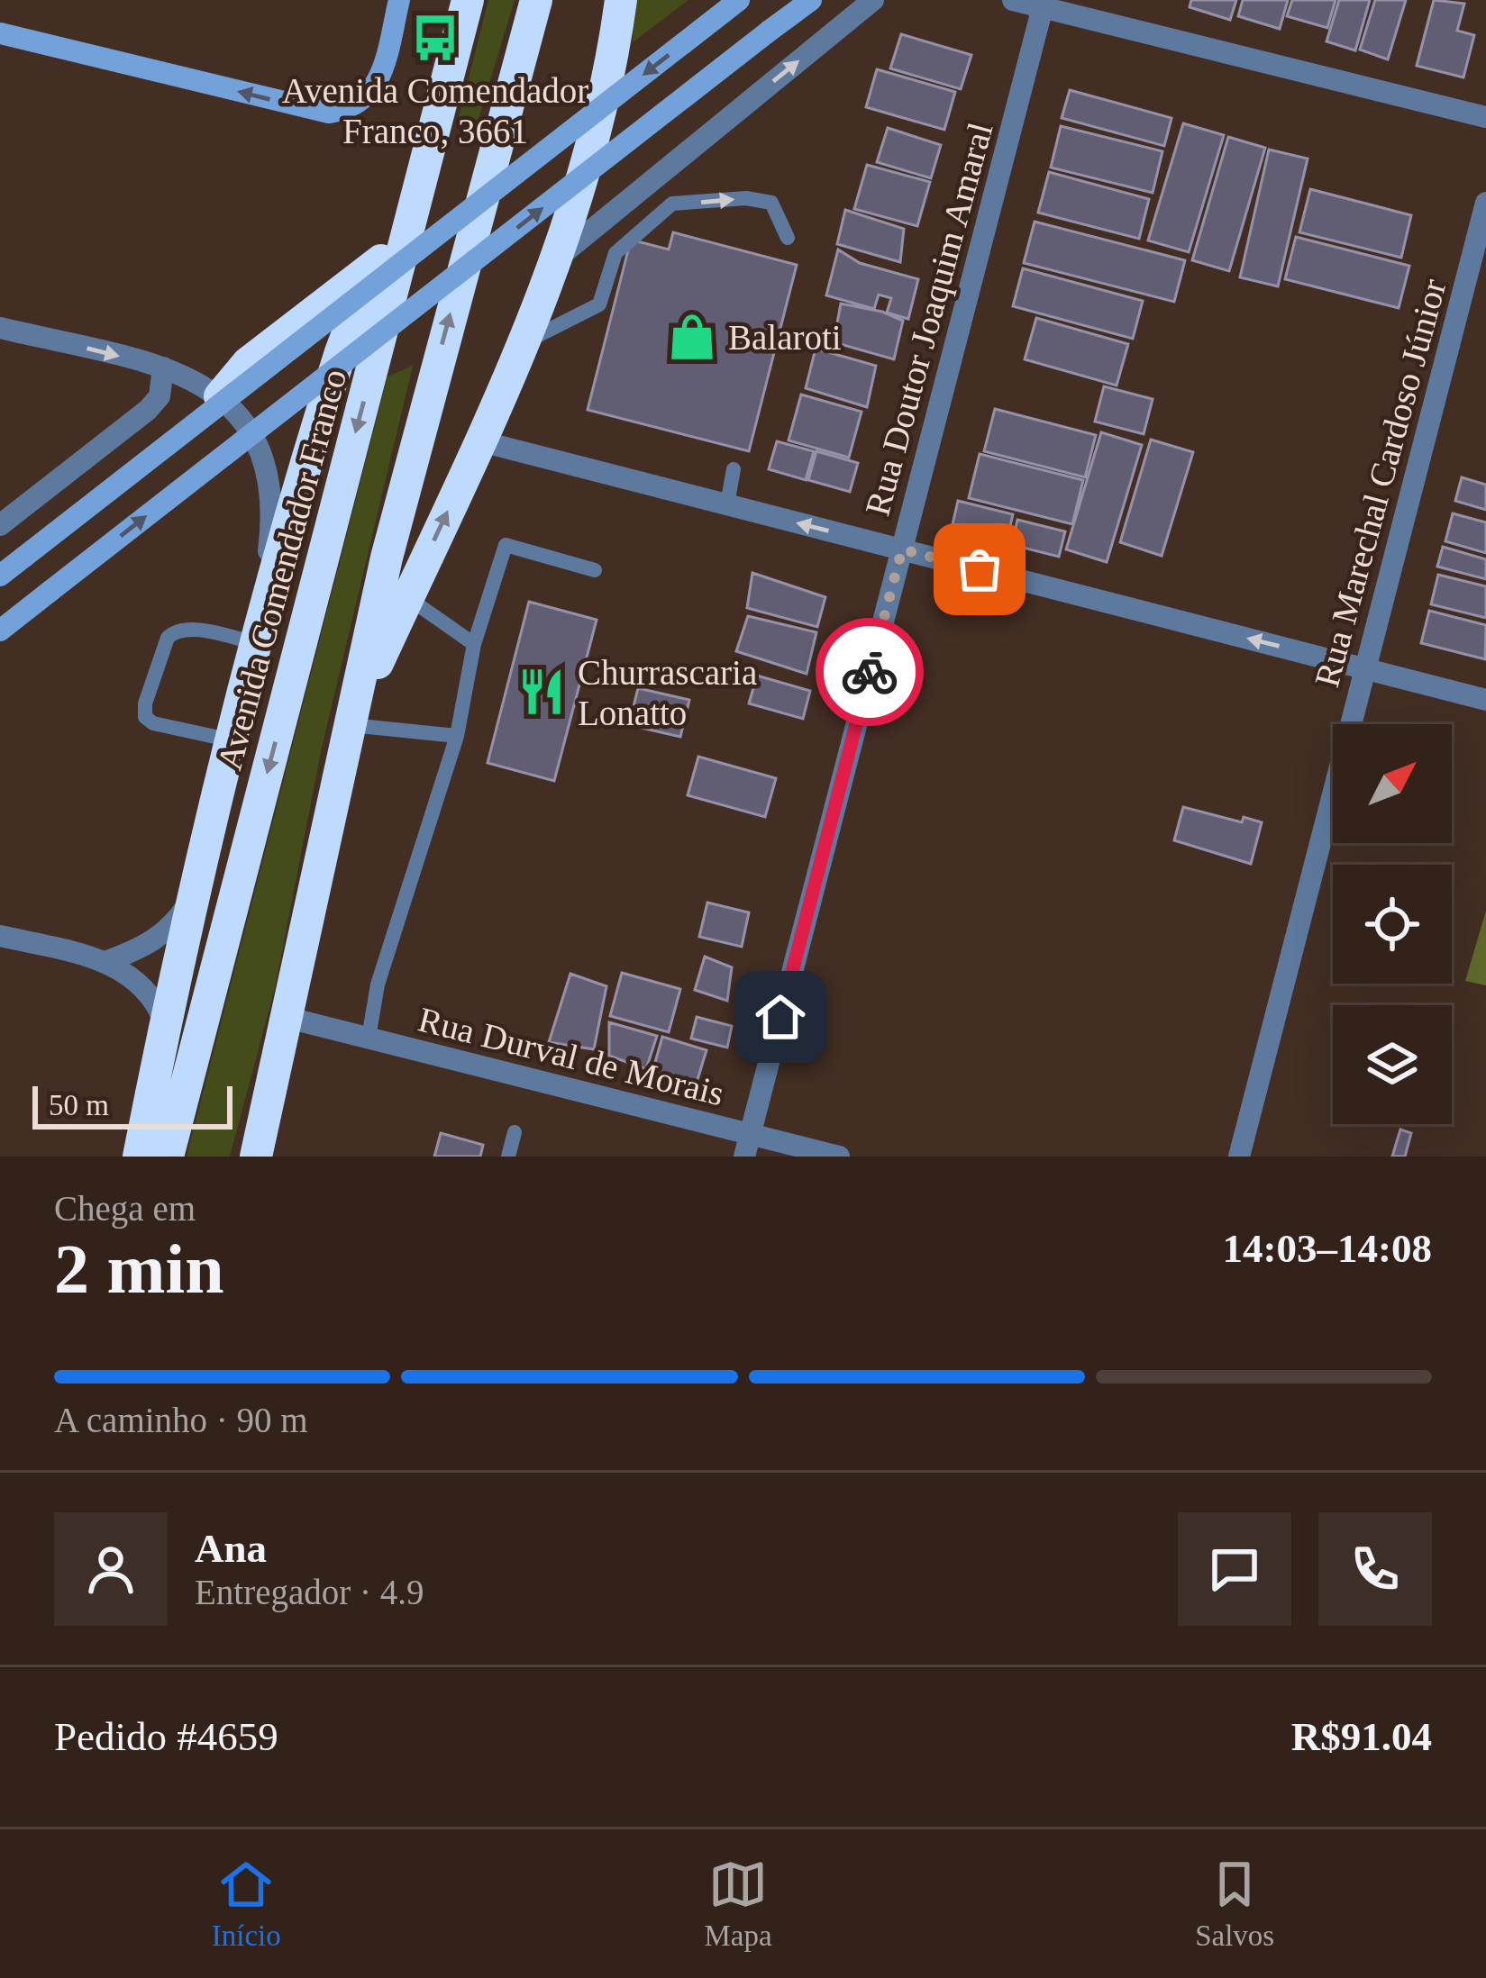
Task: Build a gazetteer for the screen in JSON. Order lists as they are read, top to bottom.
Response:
{
  "streets": {
    "highway": ["Avenida Comendador Franco"],
    "street": ["Rua Doutor Joaquim Amaral", "Rua Marechal Cardoso Júnior", "Rua Durval de Morais"]
  },
  "crossings": [
    ["Rua Doutor Joaquim Amaral", "Rua Durval de Morais"]
  ],
  "places": {
    "bus stop": ["Avenida Comendador Franco, 3661"],
    "shop": ["Balaroti"],
    "restaurant": ["Churrascaria Lonatto"]
  },
  "scale_bar": "50 m",
  "north": "top right",
  "page": {
    "scale": "50 m",
    "heading": ["2 min", "Chega em", "14:03–14:08"],
    "panel": [
      "Ana",
      "Entregador · 4.9",
      "Pedido #4659",
      "R$91.04"
    ],
    "bar": "A caminho · 90 m",
    "tabs": ["Início", "Mapa", "Salvos"]
  }
}
